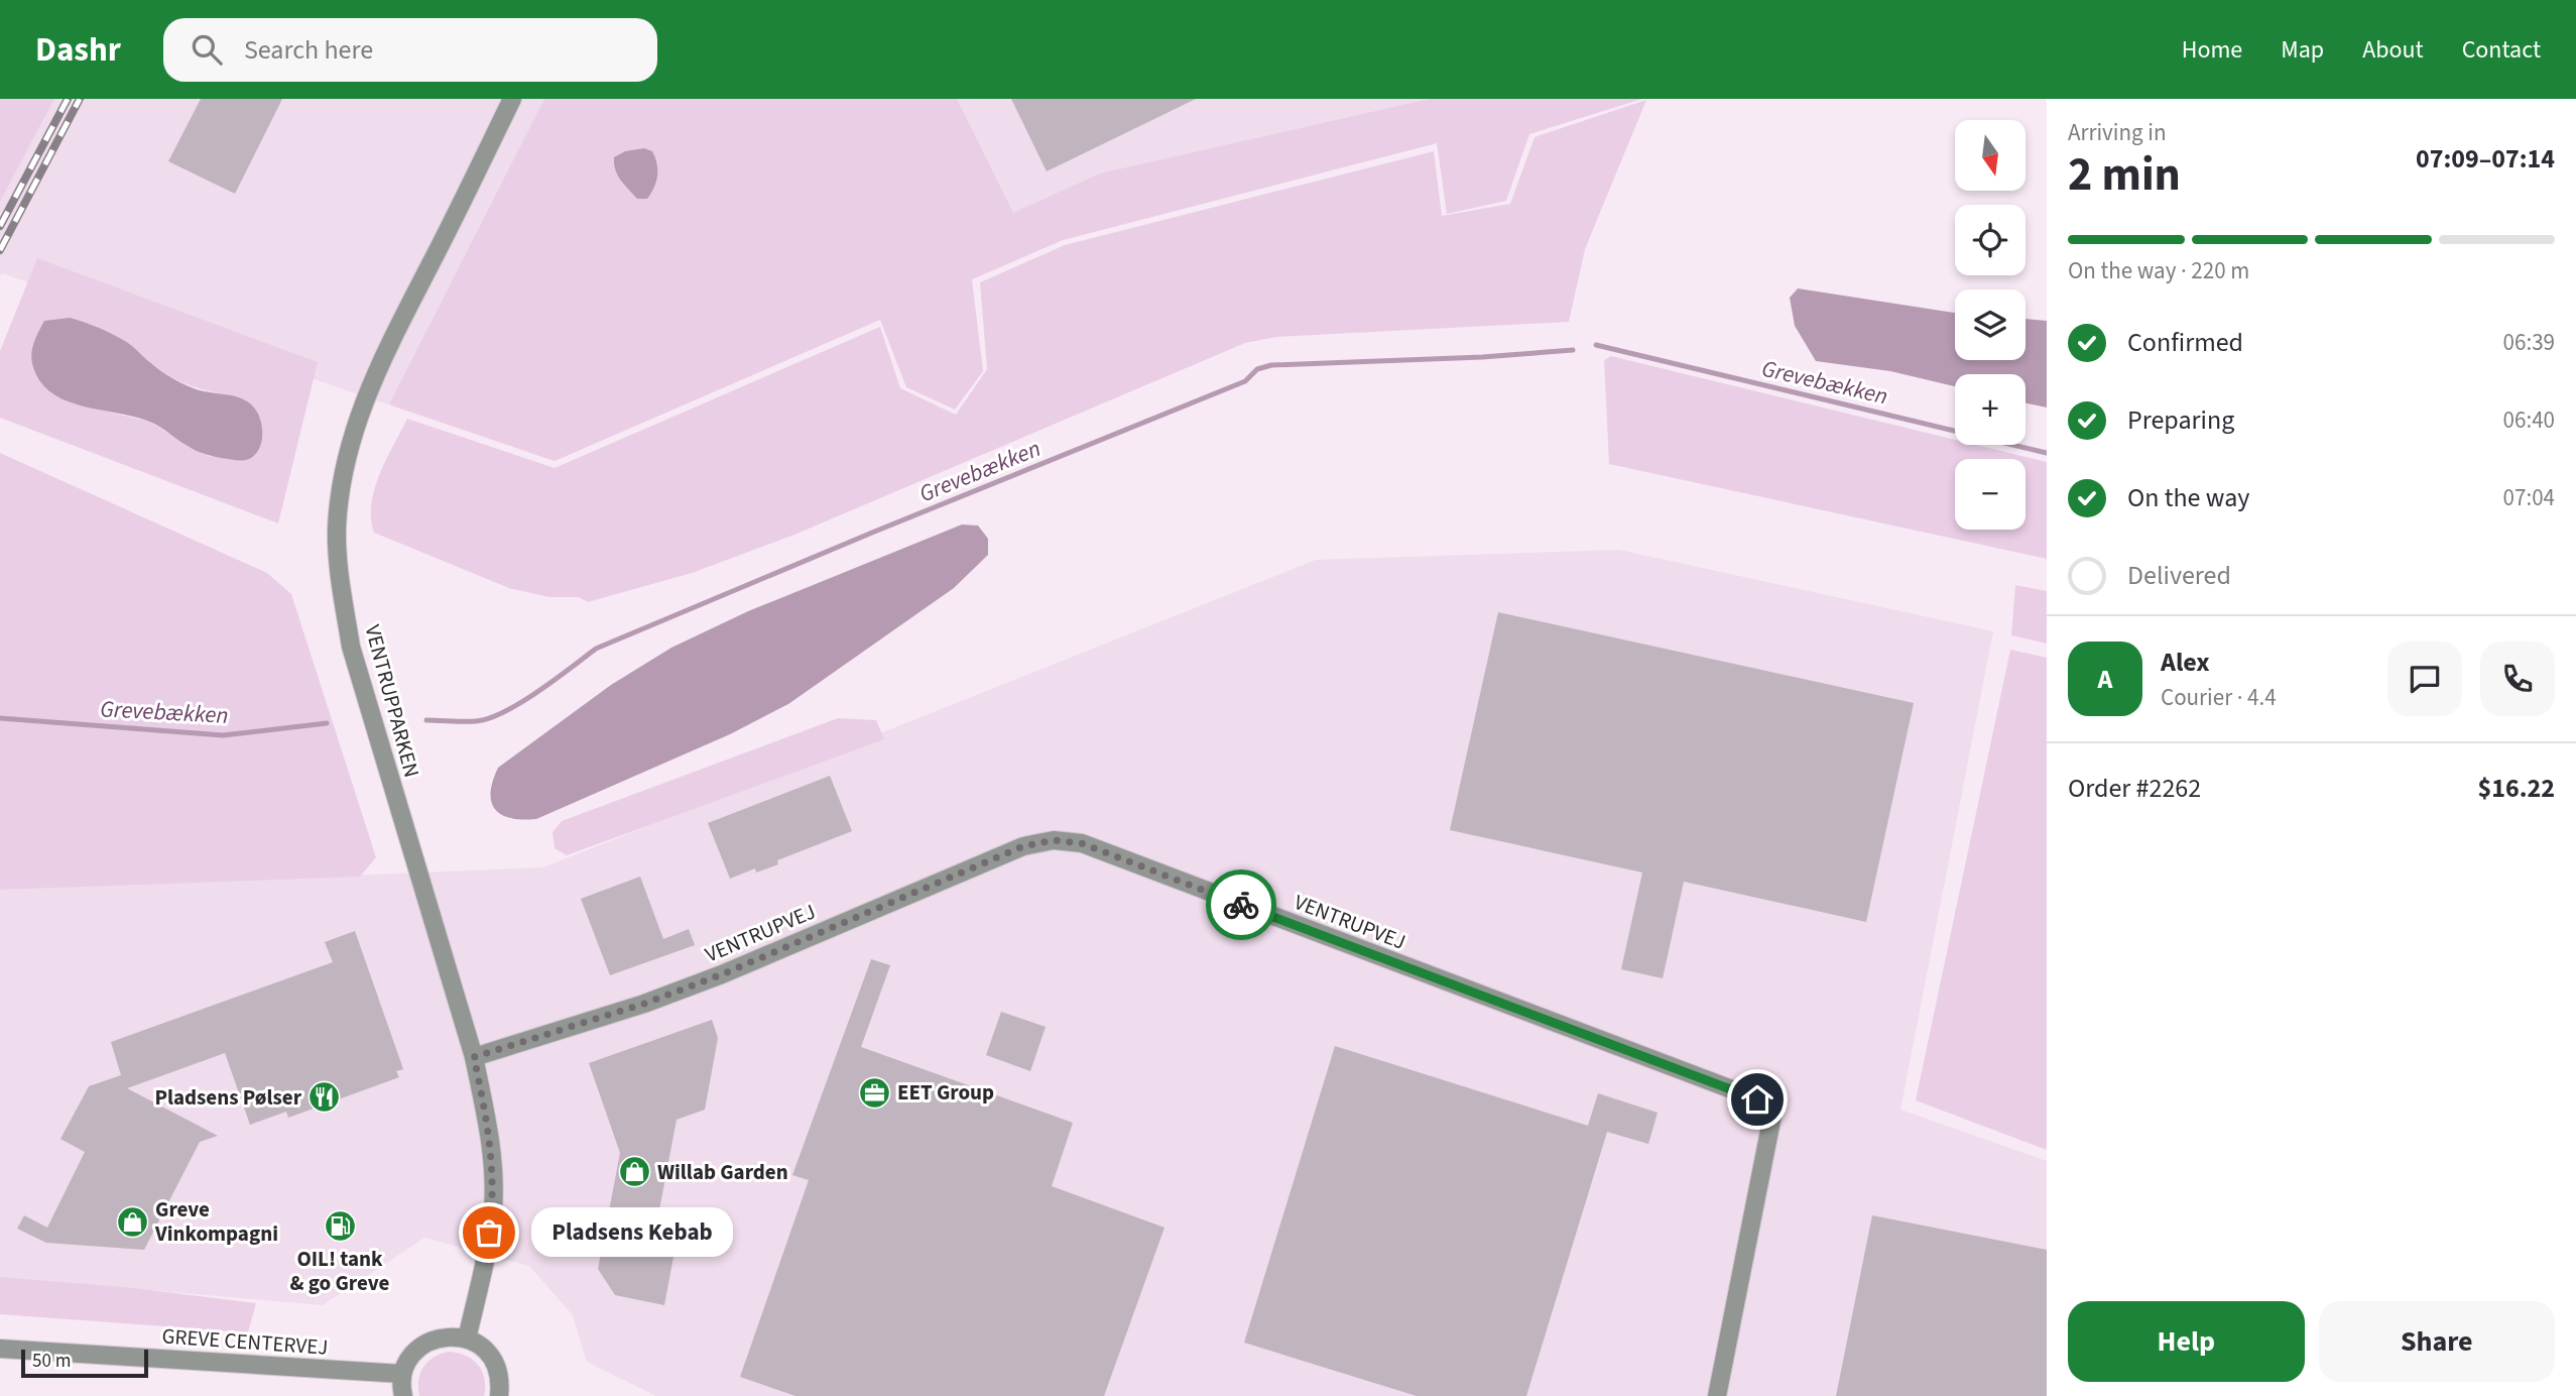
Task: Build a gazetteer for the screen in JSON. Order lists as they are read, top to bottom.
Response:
{
  "streets": {
    "street": ["VENTRUPPARKEN", "VENTRUPVEJ", "GREVE CENTERVEJ"]
  },
  "crossings": [
    ["VENTRUPPARKEN", "VENTRUPVEJ"]
  ],
  "water": ["Grevebækken"],
  "places": {
    "office": ["EET Group"],
    "restaurant": ["Pladsens Pølser"],
    "shop": ["Willab Garden", "Greve Vinkompagni"],
    "fuel station": ["OIL! tank & go Greve"],
    "other": ["Pladsens Kebab"]
  },
  "scale_bar": "50 m",
  "north": "bottom",
  "page": {
    "header": "Dashr",
    "search": "Search here",
    "nav": [
      "Home",
      "Map",
      "About",
      "Contact"
    ],
    "heading": ["2 min", "Arriving in", "07:09–07:14"],
    "panel": [
      "Alex",
      "Courier · 4.4",
      "Order #2262",
      "$16.22"
    ],
    "map_buttons": ["+", "−"],
    "bar": "On the way · 220 m",
    "list": [
      ["Confirmed", "06:39"],
      ["Preparing", "06:40"],
      ["On the way", "07:04"],
      "Delivered"
    ],
    "round": "A",
    "bubble": "Pladsens Kebab",
    "buttons": ["Help", "Share"],
    "scale": "50 m"
  }
}
